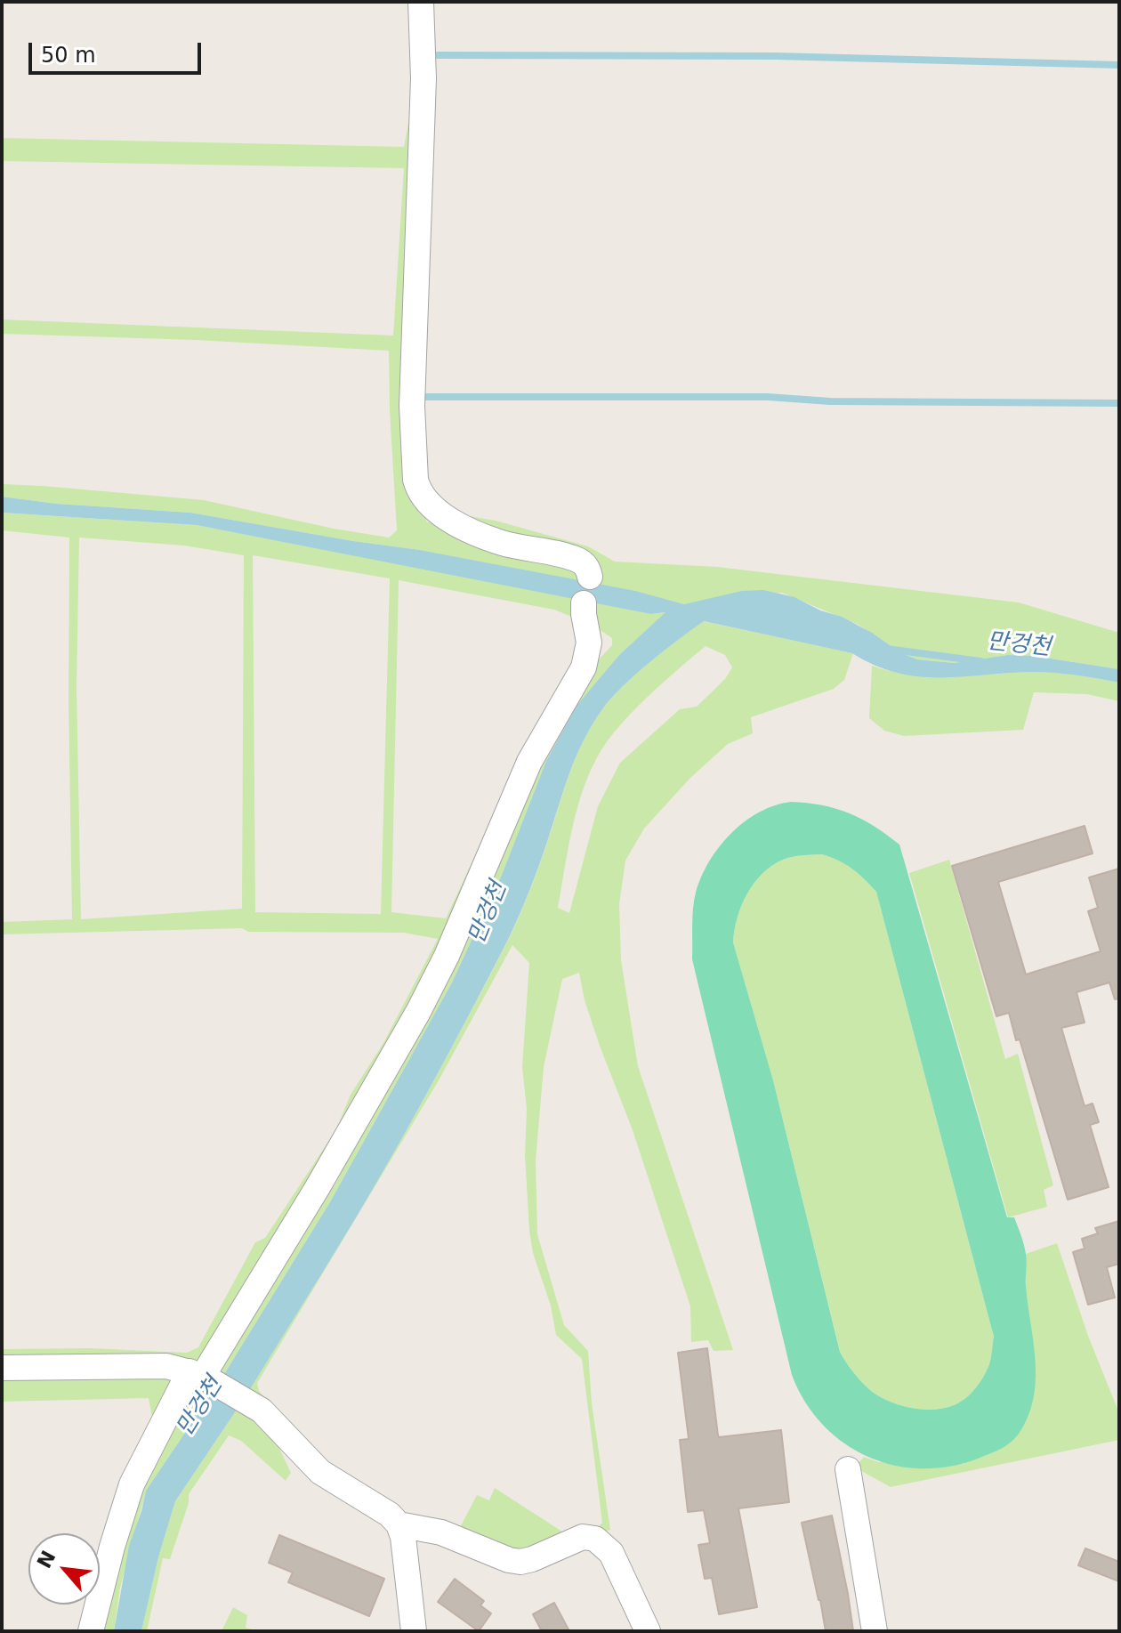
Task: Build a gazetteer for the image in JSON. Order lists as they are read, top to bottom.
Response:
{
  "water": ["만겅천"],
  "scale_bar": "50 m",
  "north": "top left"
}
